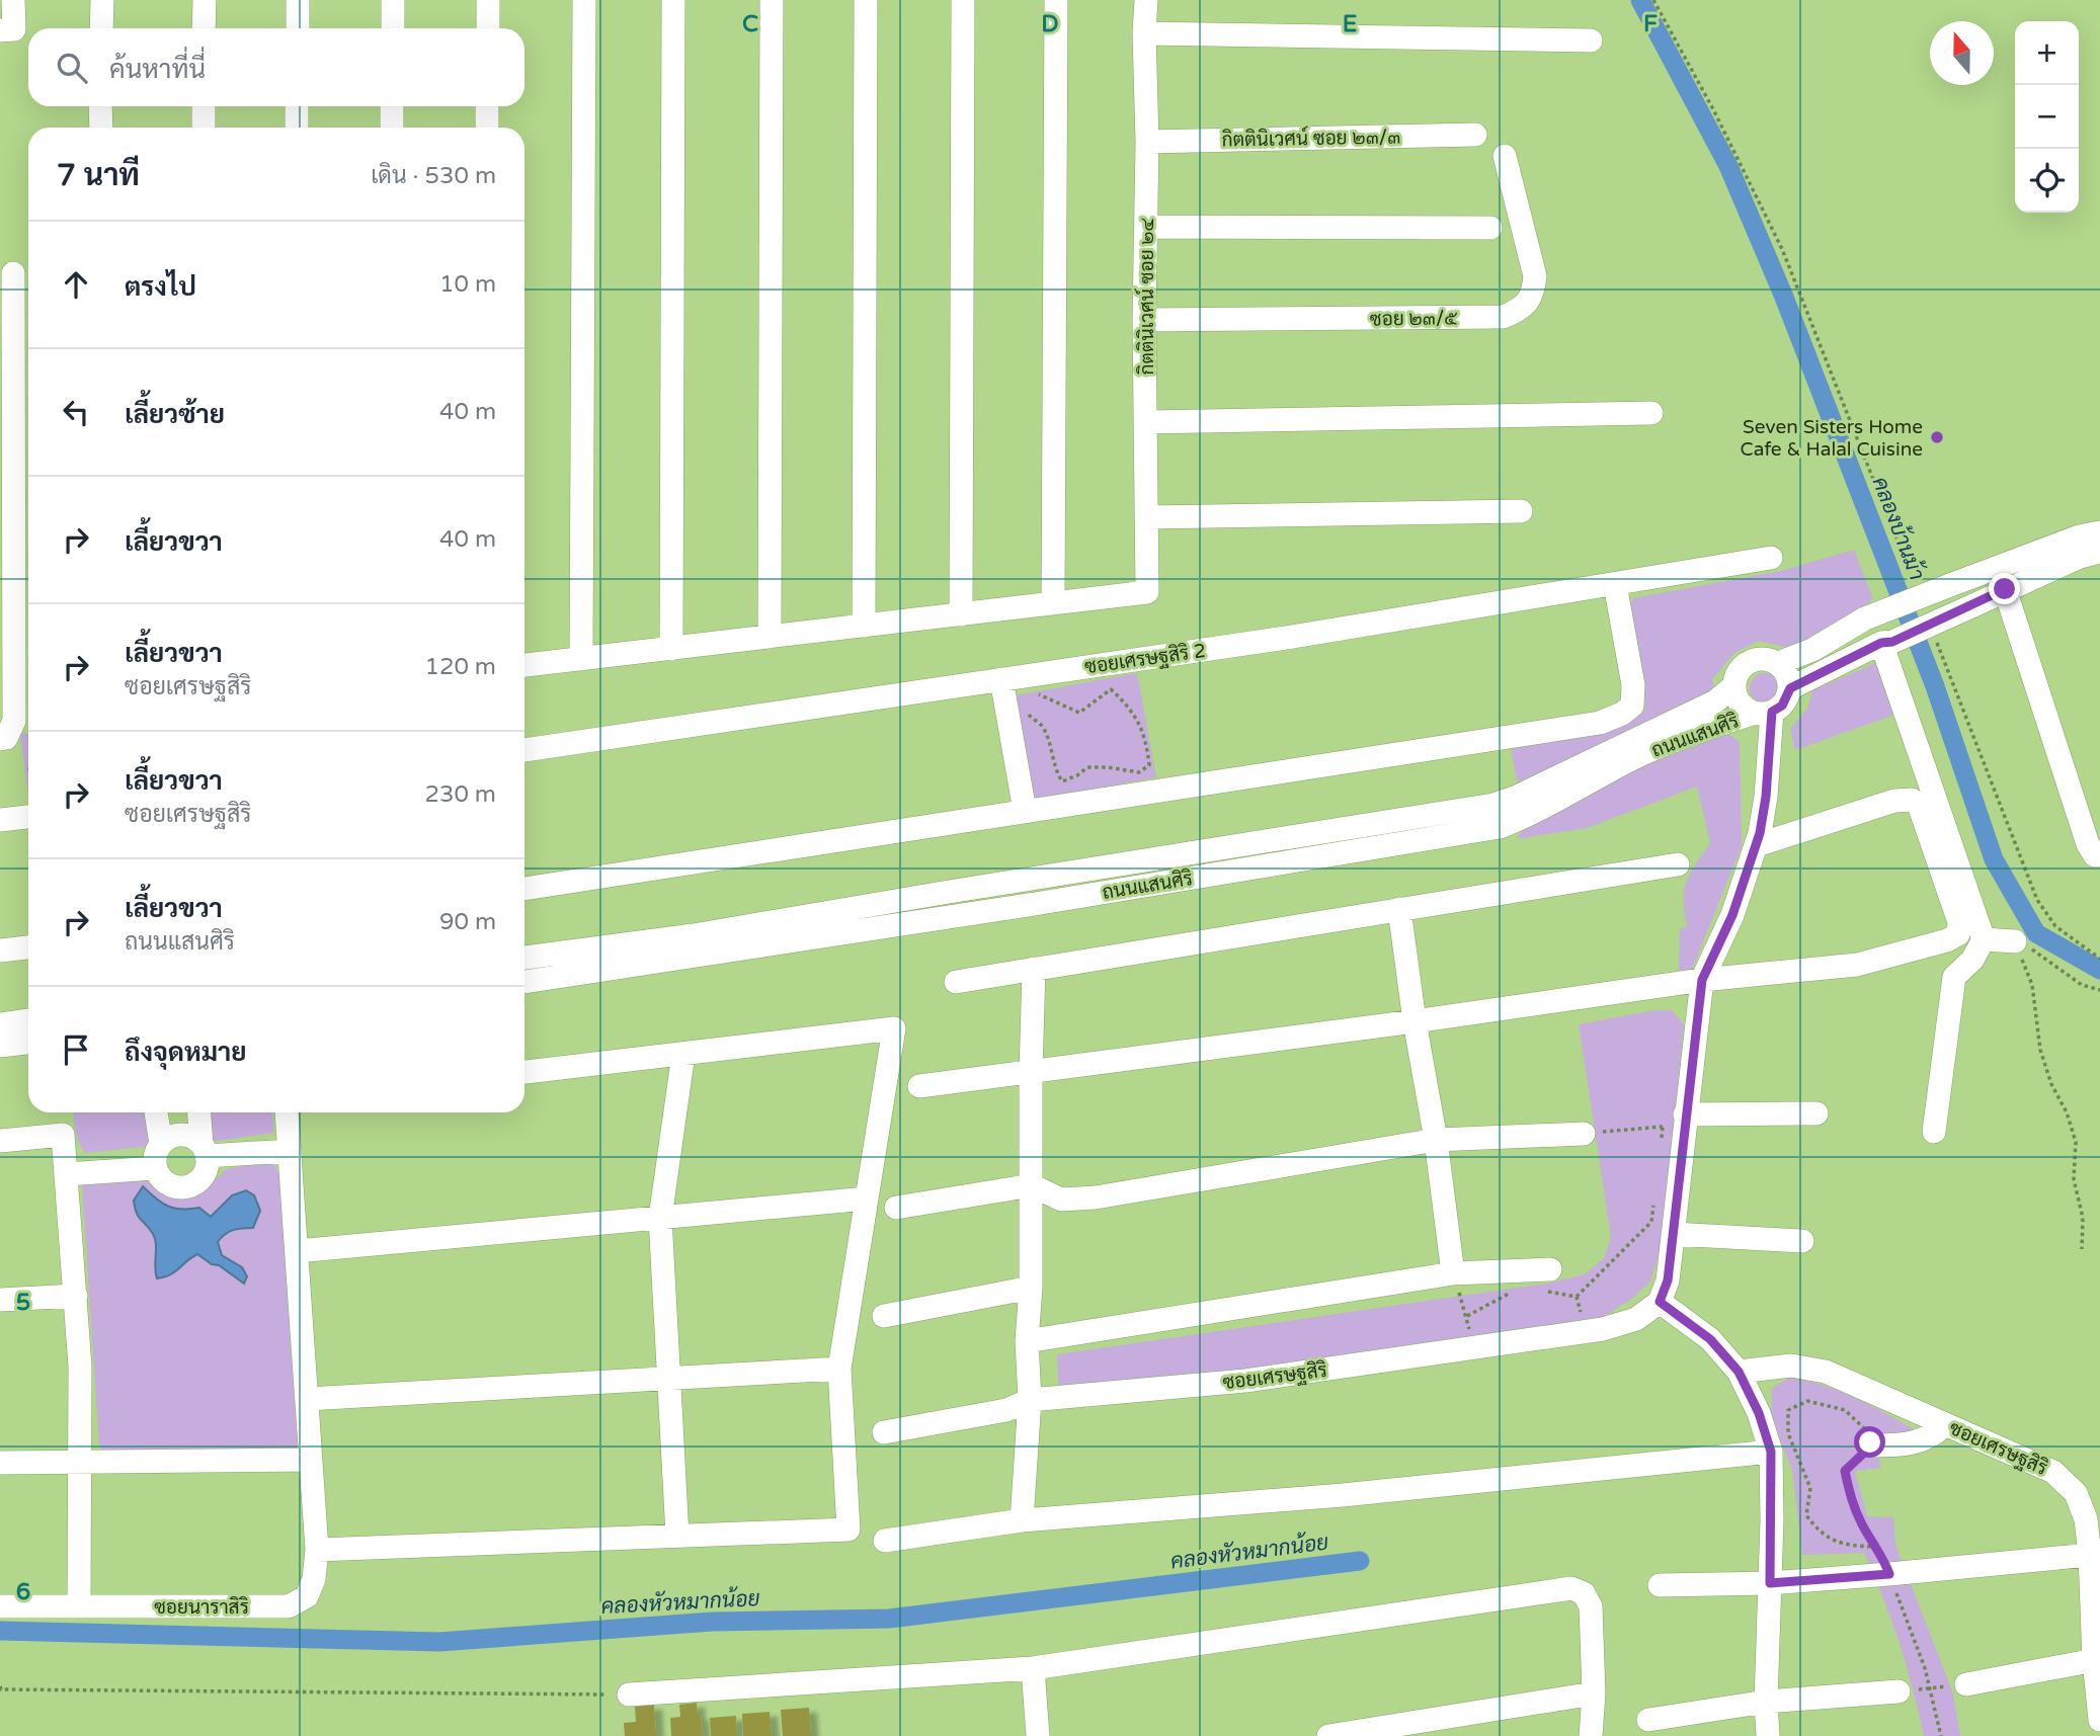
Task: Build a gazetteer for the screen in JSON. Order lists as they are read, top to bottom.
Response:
{
  "streets": {
    "street": [
      "กิตตินิเวศน์ ซอย ๒๓/๓",
      "กิตตินิเวศน์ ซอย ๒๔",
      "ซอย ๒๓/๕",
      "ซอยเศรษฐสิริ 2",
      "ถนนแสนศิริ",
      "ซอยเศรษฐสิริ",
      "ซอยนาราสิริ"
    ]
  },
  "crossings": [
    ["กิตตินิเวศน์ ซอย ๒๓/๓", "กิตตินิเวศน์ ซอย ๒๔"],
    ["กิตตินิเวศน์ ซอย ๒๔", "ซอย ๒๓/๕"]
  ],
  "water": ["คลองบ้านม้า", "คลองหัวหมากน้อย"],
  "places": ["Seven Sisters Home Cafe & Halal Cuisine"],
  "north": "top",
  "page": {
    "map_buttons": ["+", "−"],
    "search": "ค้นหาที่นี่",
    "heading": ["7 นาที", "เดิน · 530 m"],
    "list": [
      ["ตรงไป", "10 m"],
      ["เลี้ยวซ้าย", "40 m"],
      ["เลี้ยวขวา", "40 m"],
      ["เลี้ยวขวา", "ซอยเศรษฐสิริ", "120 m"],
      ["เลี้ยวขวา", "ซอยเศรษฐสิริ", "230 m"],
      ["เลี้ยวขวา", "ถนนแสนศิริ", "90 m"],
      "ถึงจุดหมาย"
    ]
  },
  "grid": {
    "columns": [
      "C",
      "D",
      "E",
      "F"
    ],
    "rows": ["5", "6"]
  }
}
